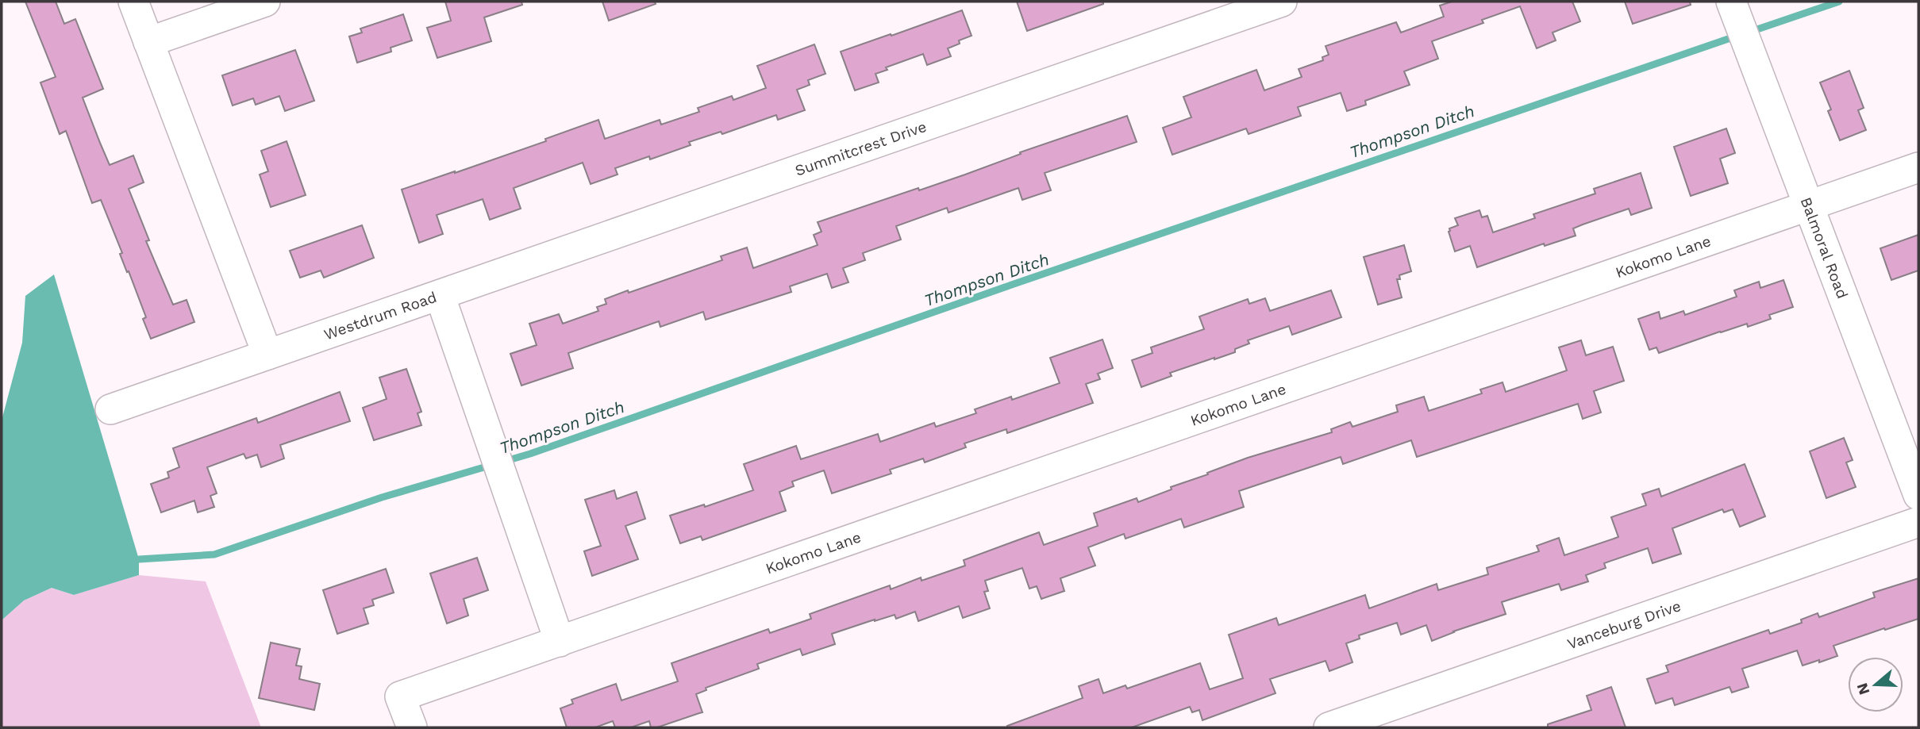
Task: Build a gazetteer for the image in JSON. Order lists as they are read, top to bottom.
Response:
{
  "streets": {
    "street": [
      "Summitcrest Drive",
      "Balmoral Road",
      "Kokomo Lane",
      "Westdrum Road",
      "Vanceburg Drive"
    ]
  },
  "crossings": [
    ["Summitcrest Drive", "Westdrum Road"],
    ["Balmoral Road", "Kokomo Lane"],
    ["Kokomo Lane", "Westdrum Road"]
  ],
  "water": ["Thompson Ditch"],
  "north": "left"
}
